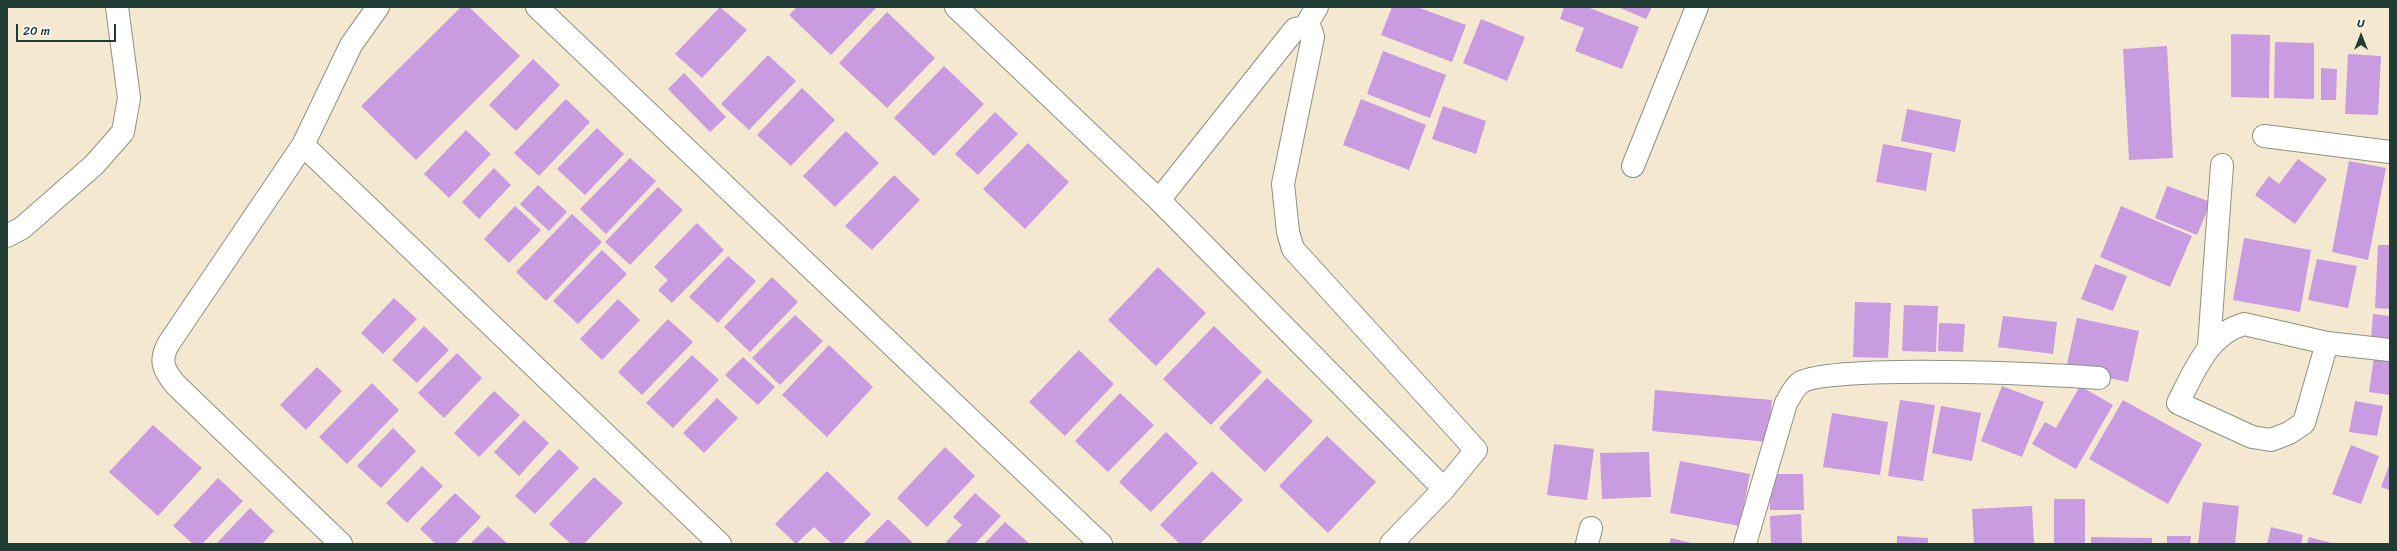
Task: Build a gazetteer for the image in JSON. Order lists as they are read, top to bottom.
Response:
{
  "scale_bar": "20 m",
  "north": "top"
}
